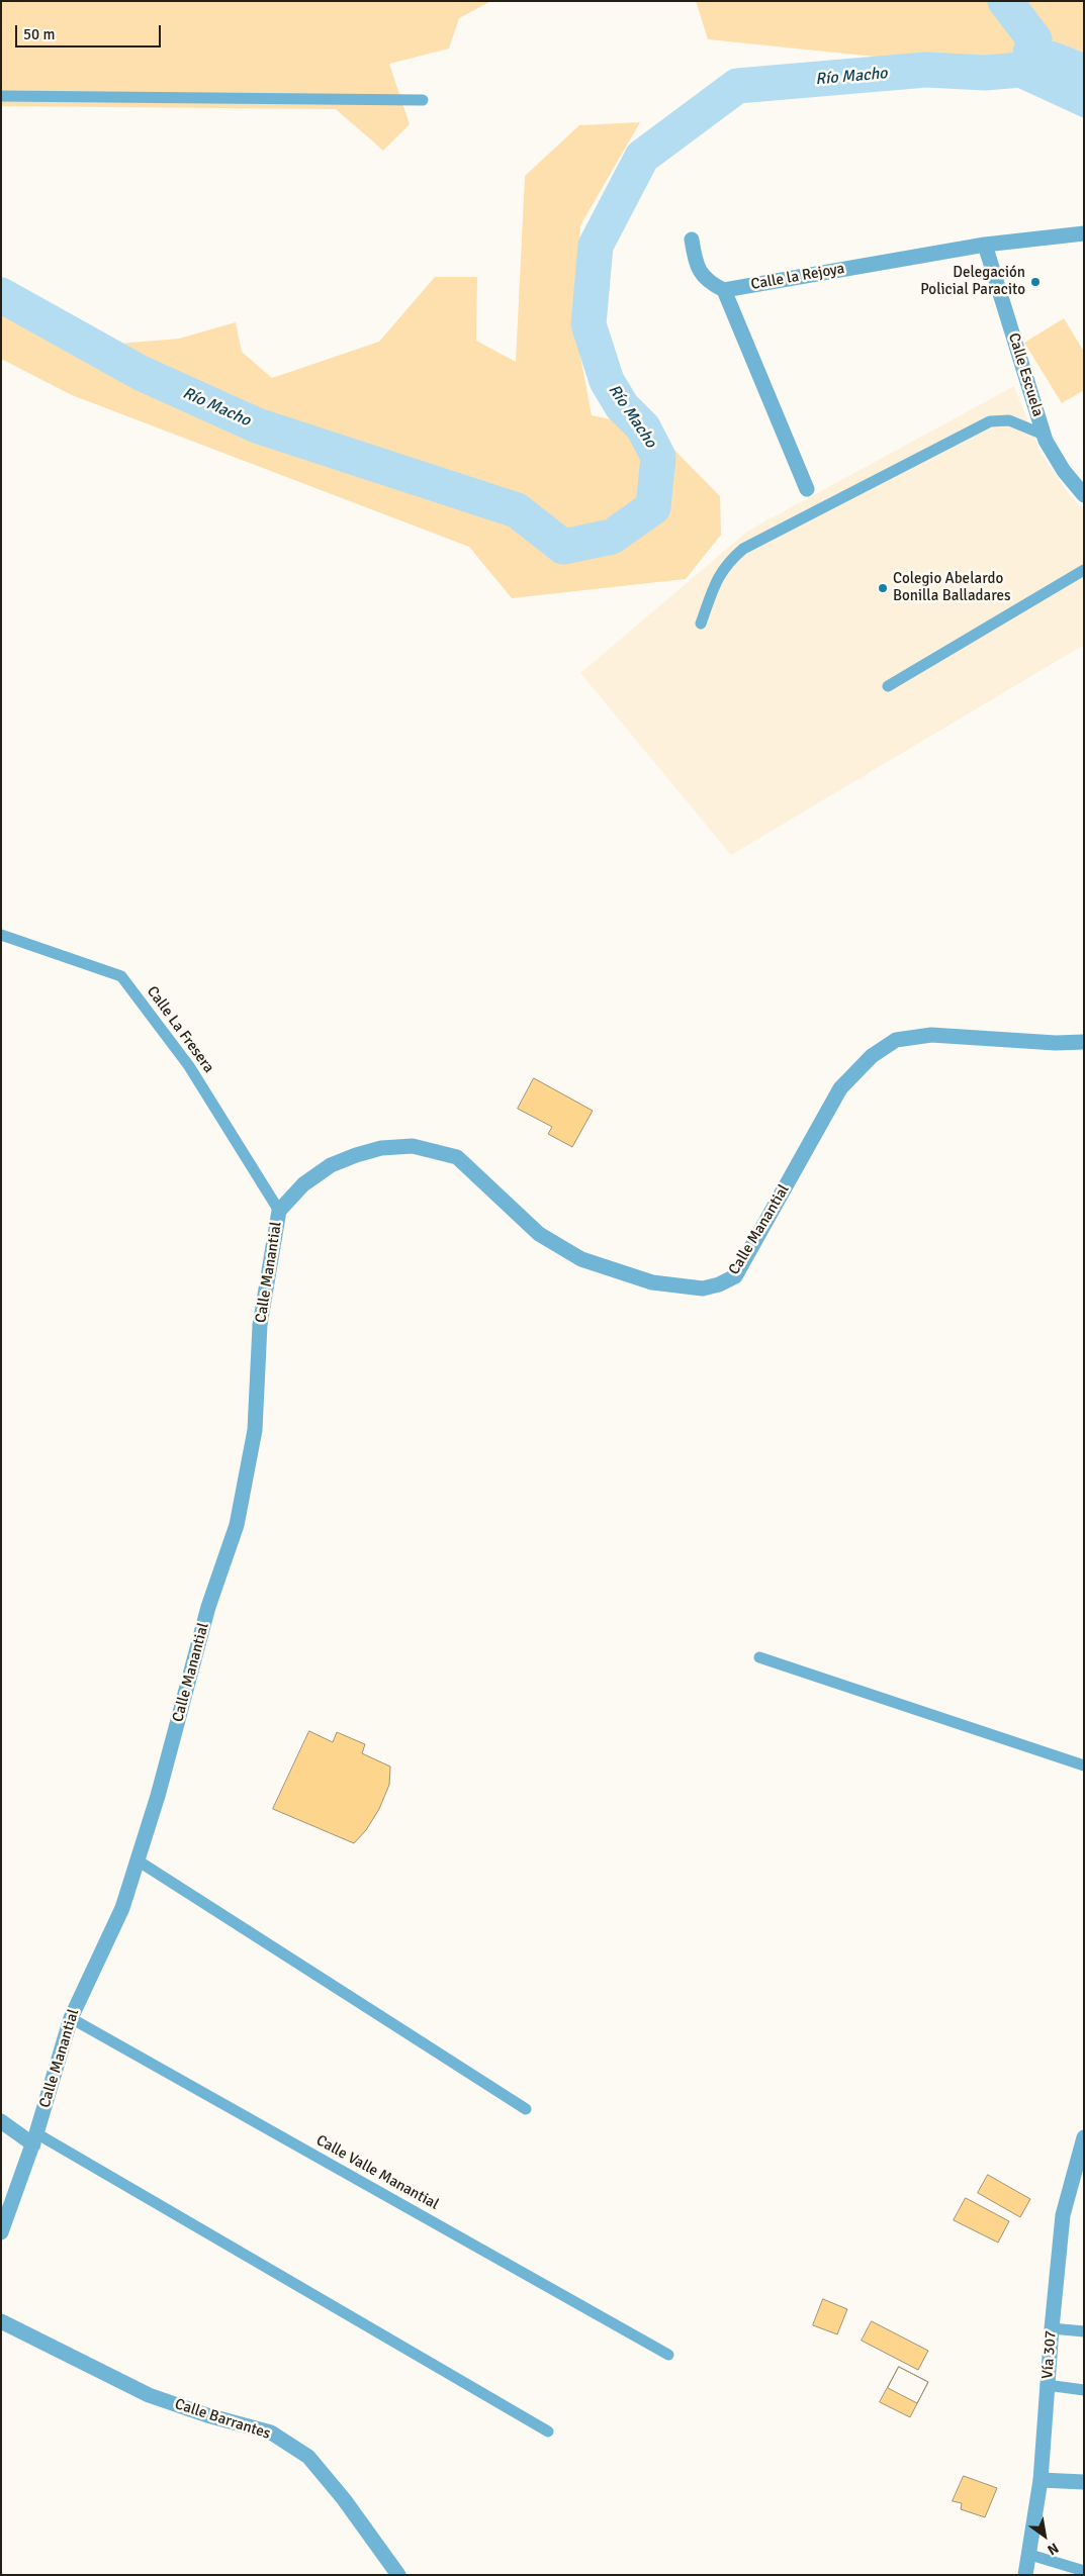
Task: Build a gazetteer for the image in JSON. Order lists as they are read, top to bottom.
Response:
{
  "streets": {
    "street": [
      "Calle la Rejoya",
      "Calle Escuela",
      "Calle Manantial",
      "Vía 307",
      "Calle Barrantes"
    ],
    "lane": ["Calle La Fresera", "Calle Valle Manantial"]
  },
  "crossings": [
    ["Calle la Rejoya", "Calle Escuela"],
    ["Calle La Fresera", "Calle Manantial"],
    ["Calle Manantial", "Calle Valle Manantial"]
  ],
  "water": ["Río Macho"],
  "places": ["Delegación Policial Paracito", "Colegio Abelardo Bonilla Balladares"],
  "scale_bar": "50 m",
  "north": "bottom right"
}
